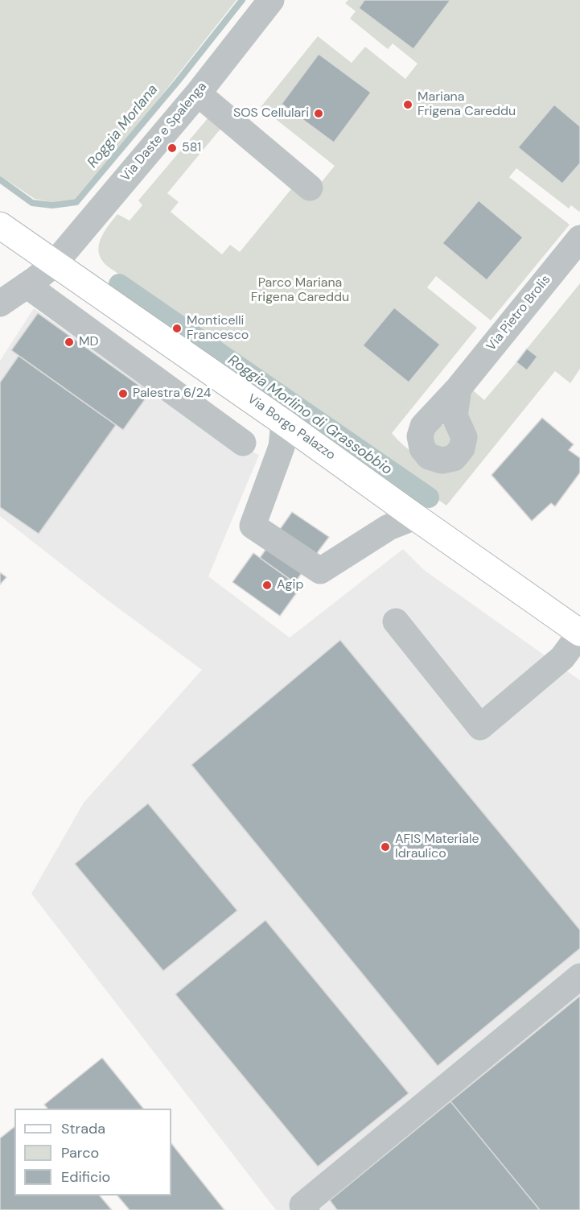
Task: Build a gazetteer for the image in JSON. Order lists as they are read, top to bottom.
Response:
{
  "streets": {
    "main road": ["Via Borgo Palazzo"],
    "street": ["Via Daste e Spalenga", "Via Pietro Brolis"]
  },
  "crossings": [
    ["Via Daste e Spalenga", "Via Borgo Palazzo"]
  ],
  "water": ["Roggia Morlana", "Roggia Morlino di Grassobbio"],
  "parks": ["Parco Mariana Frigena Careddu"],
  "places": [
    "Mariana Frigena Careddu",
    "SOS Cellulari",
    "581",
    "Monticelli Francesco",
    "MD",
    "Palestra 6/24",
    "Agip",
    "AFIS Materiale Idraulico"
  ],
  "legend": ["Strada", "Parco", "Edificio"]
}
